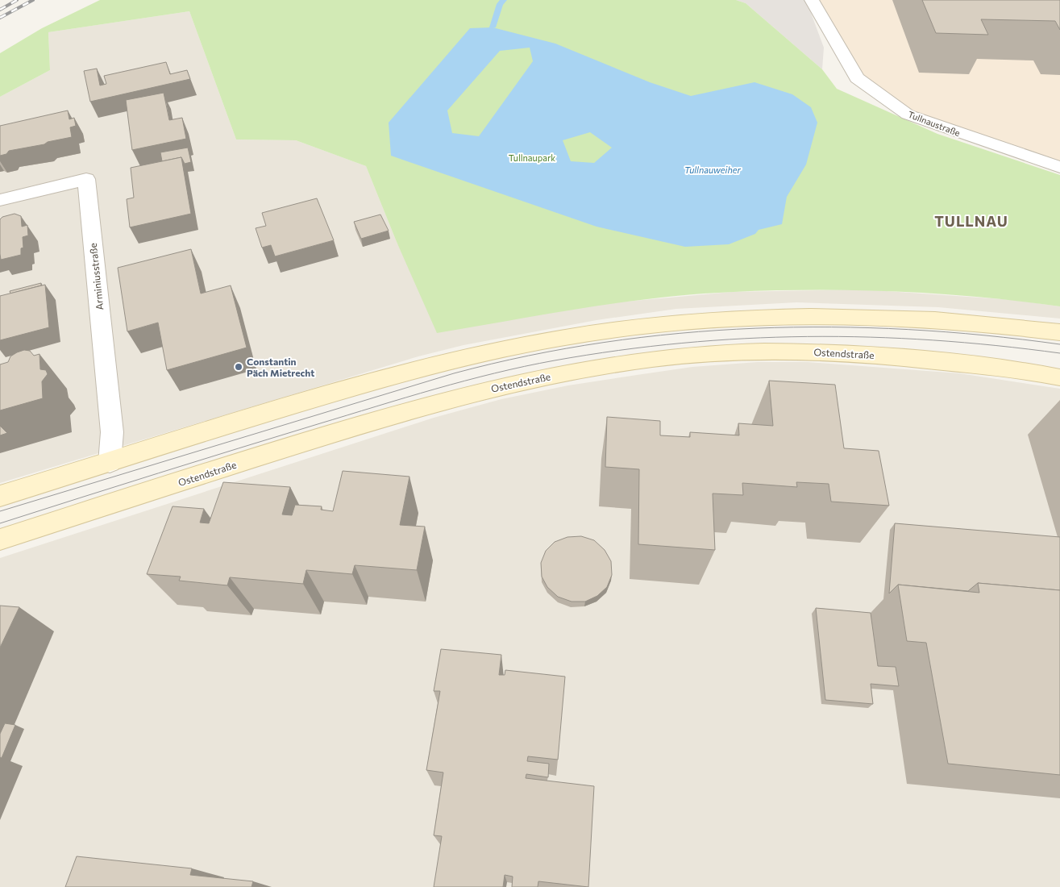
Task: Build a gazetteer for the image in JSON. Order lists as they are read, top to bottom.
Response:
{
  "streets": {
    "main road": ["Ostendstraße"],
    "street": ["Tullnaustraße", "Arminiusstraße"]
  },
  "districts": ["TULLNAU"],
  "water": ["Tullnauweiher"],
  "parks": ["Tullnaupark"],
  "places": ["Constantin Päch Mietrecht"]
}
